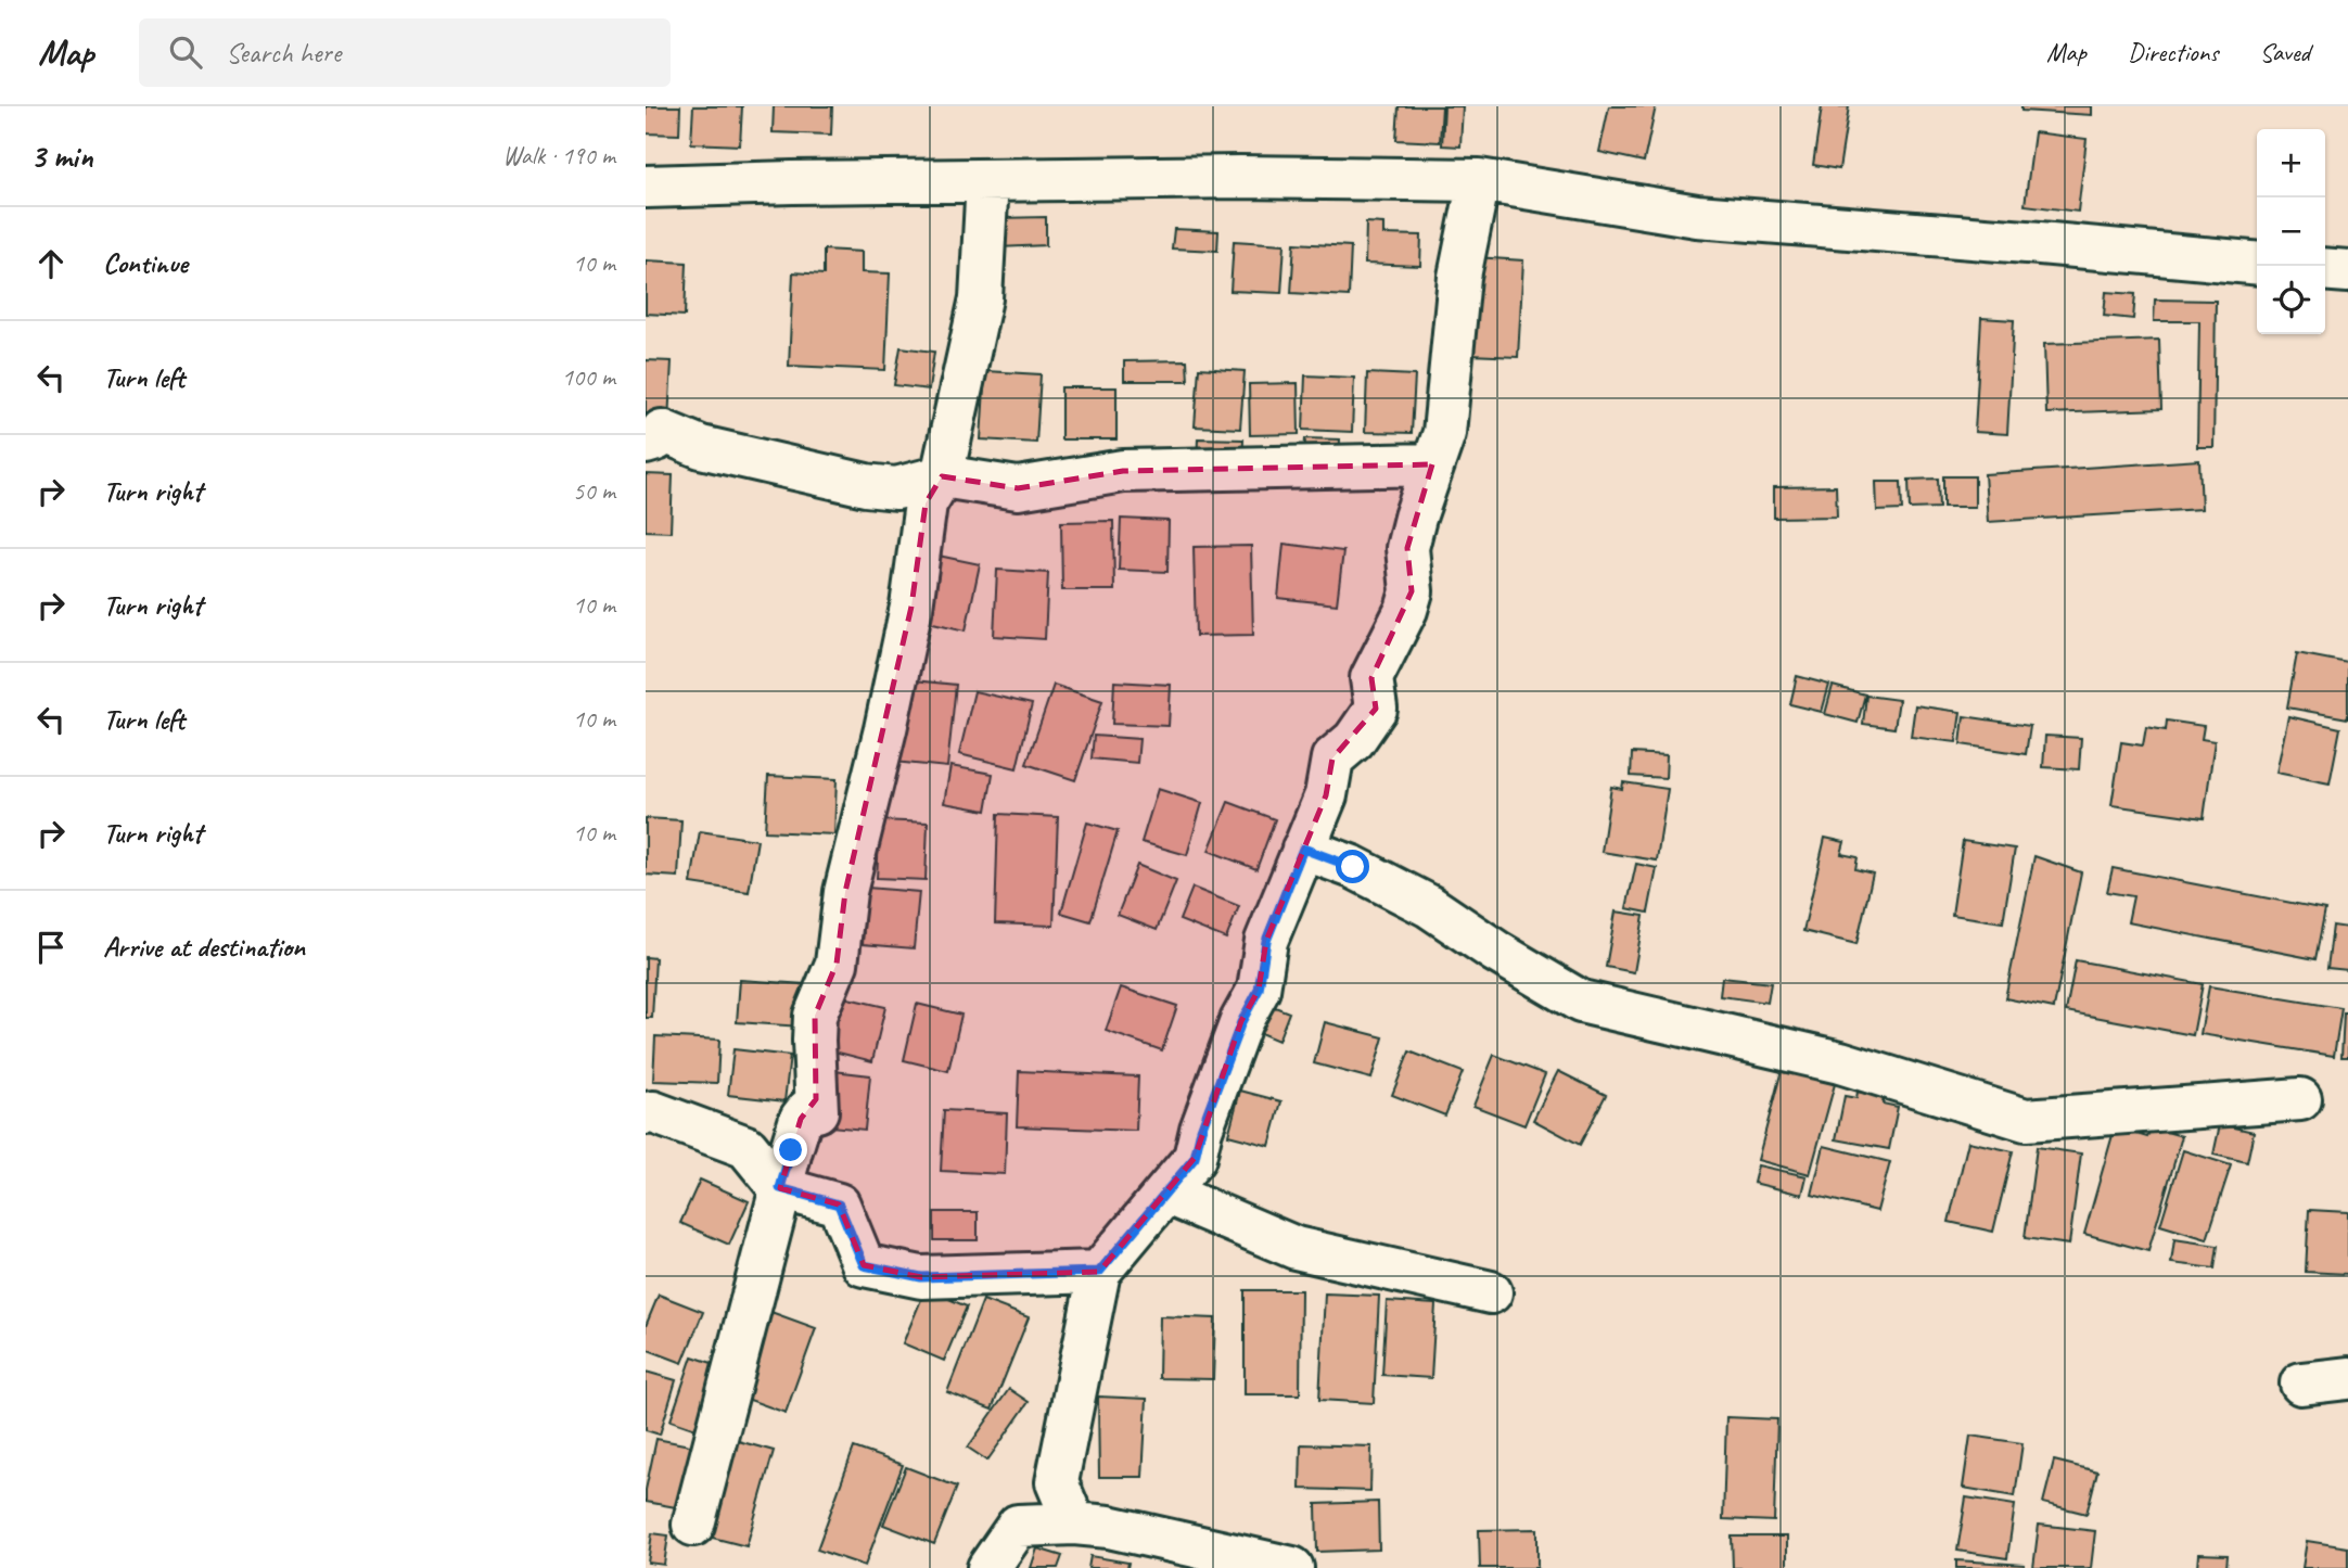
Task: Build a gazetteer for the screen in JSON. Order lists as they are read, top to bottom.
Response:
{
  "page": {
    "header": "Map",
    "search": "Search here",
    "nav": ["Map", "Directions", "Saved"],
    "heading": ["3 min", "Walk · 190 m"],
    "map_buttons": ["+", "−"],
    "list": [
      ["Continue", "10 m"],
      ["Turn left", "100 m"],
      ["Turn right", "50 m"],
      ["Turn right", "10 m"],
      ["Turn left", "10 m"],
      ["Turn right", "10 m"],
      "Arrive at destination"
    ]
  }
}
